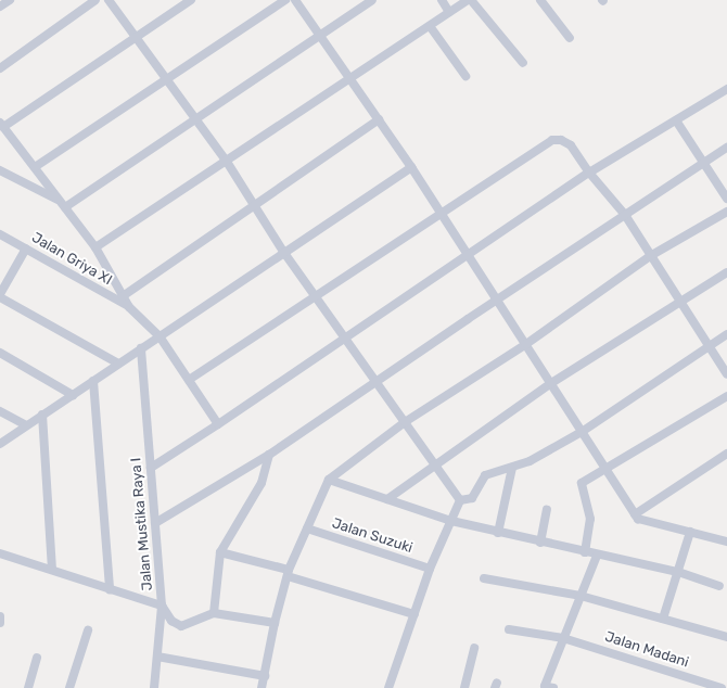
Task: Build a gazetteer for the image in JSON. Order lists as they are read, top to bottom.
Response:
{
  "streets": {
    "street": [
      "Jalan Griya XI",
      "Jalan Mustika Raya I",
      "Jalan Suzuki",
      "Jalan Madani"
    ]
  }
}
